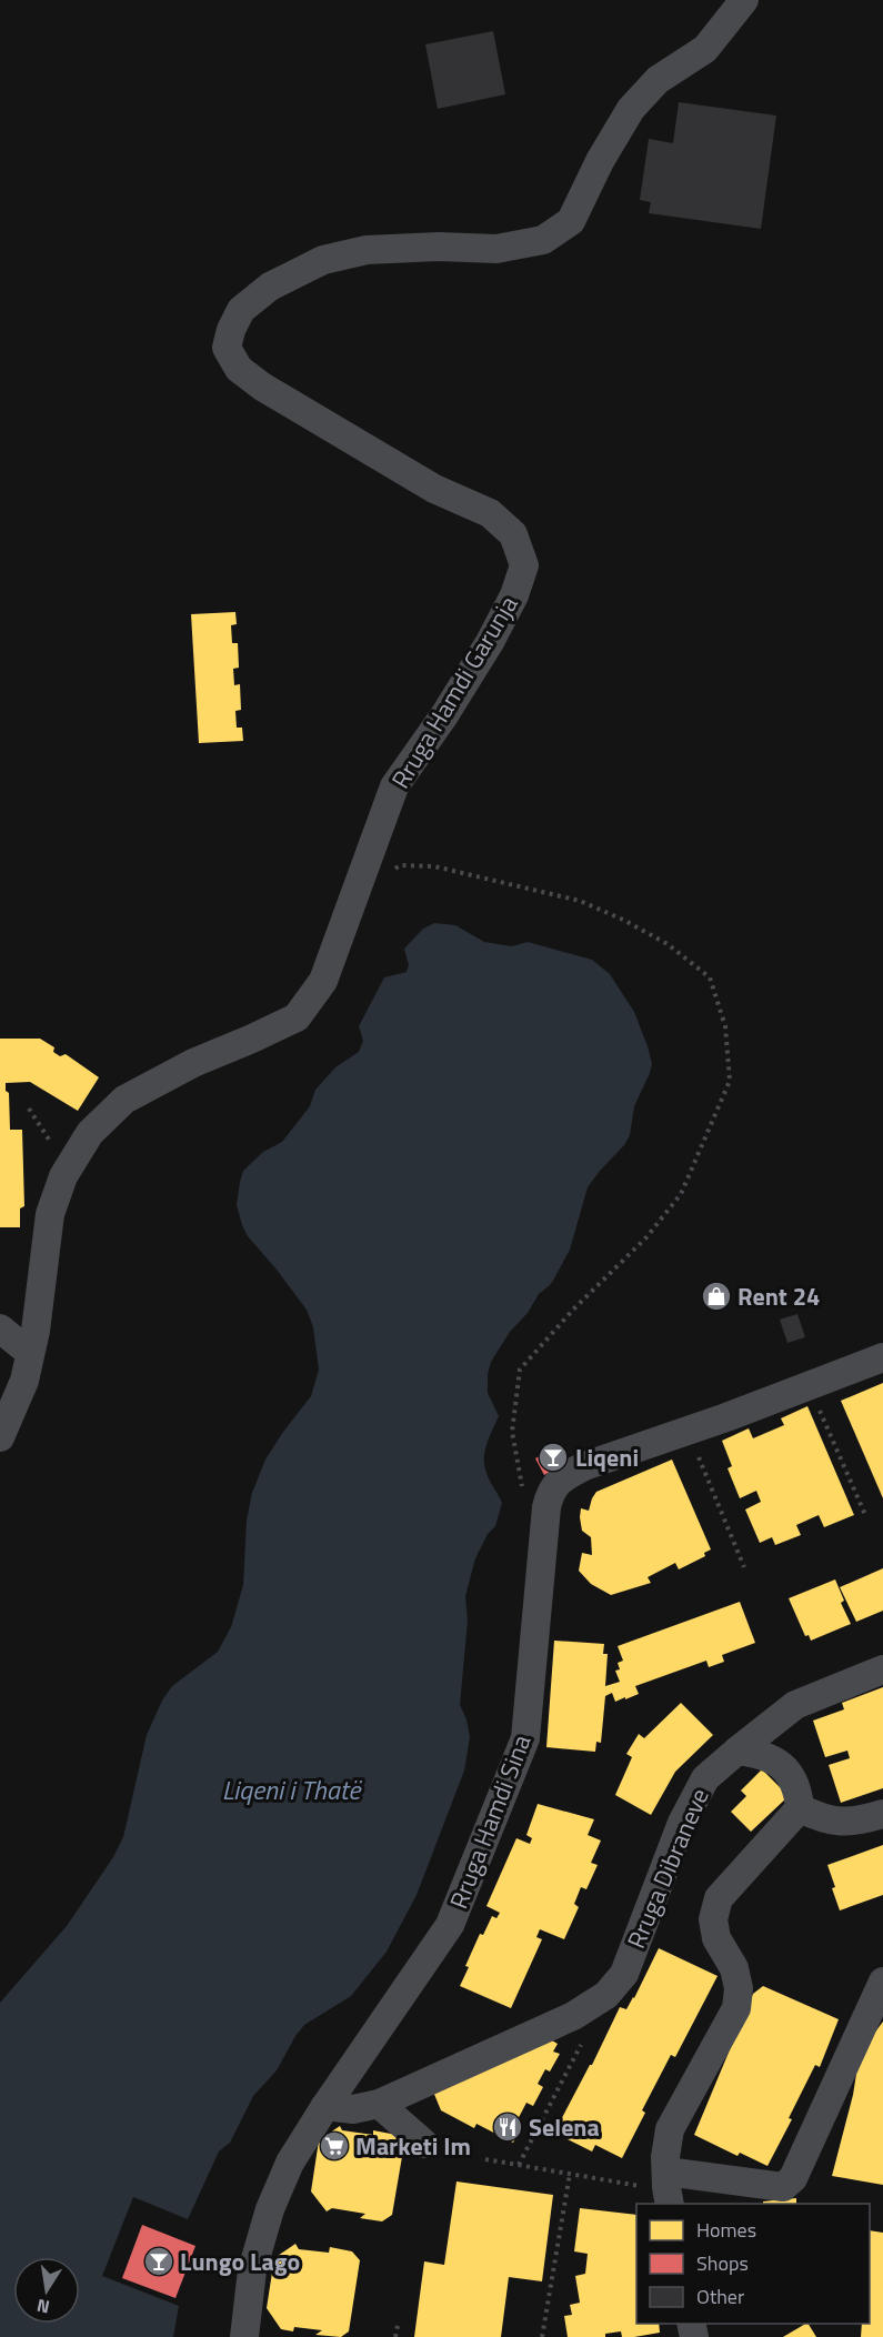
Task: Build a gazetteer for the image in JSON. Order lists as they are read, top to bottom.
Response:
{
  "streets": {
    "street": ["Rruga Hamdi Garunja", "Rruga Hamdi Sina", "Rruga Dibraneve"]
  },
  "crossings": [
    ["Rruga Hamdi Sina", "Rruga Dibraneve"]
  ],
  "water": ["Liqeni i Thatë"],
  "places": {
    "shop": ["Rent 24"],
    "bar": ["Liqeni", "Lungo Lago"],
    "restaurant": ["Selena"],
    "supermarket": ["Marketi Im"]
  },
  "legend": ["Homes", "Shops", "Other"],
  "north": "bottom"
}
